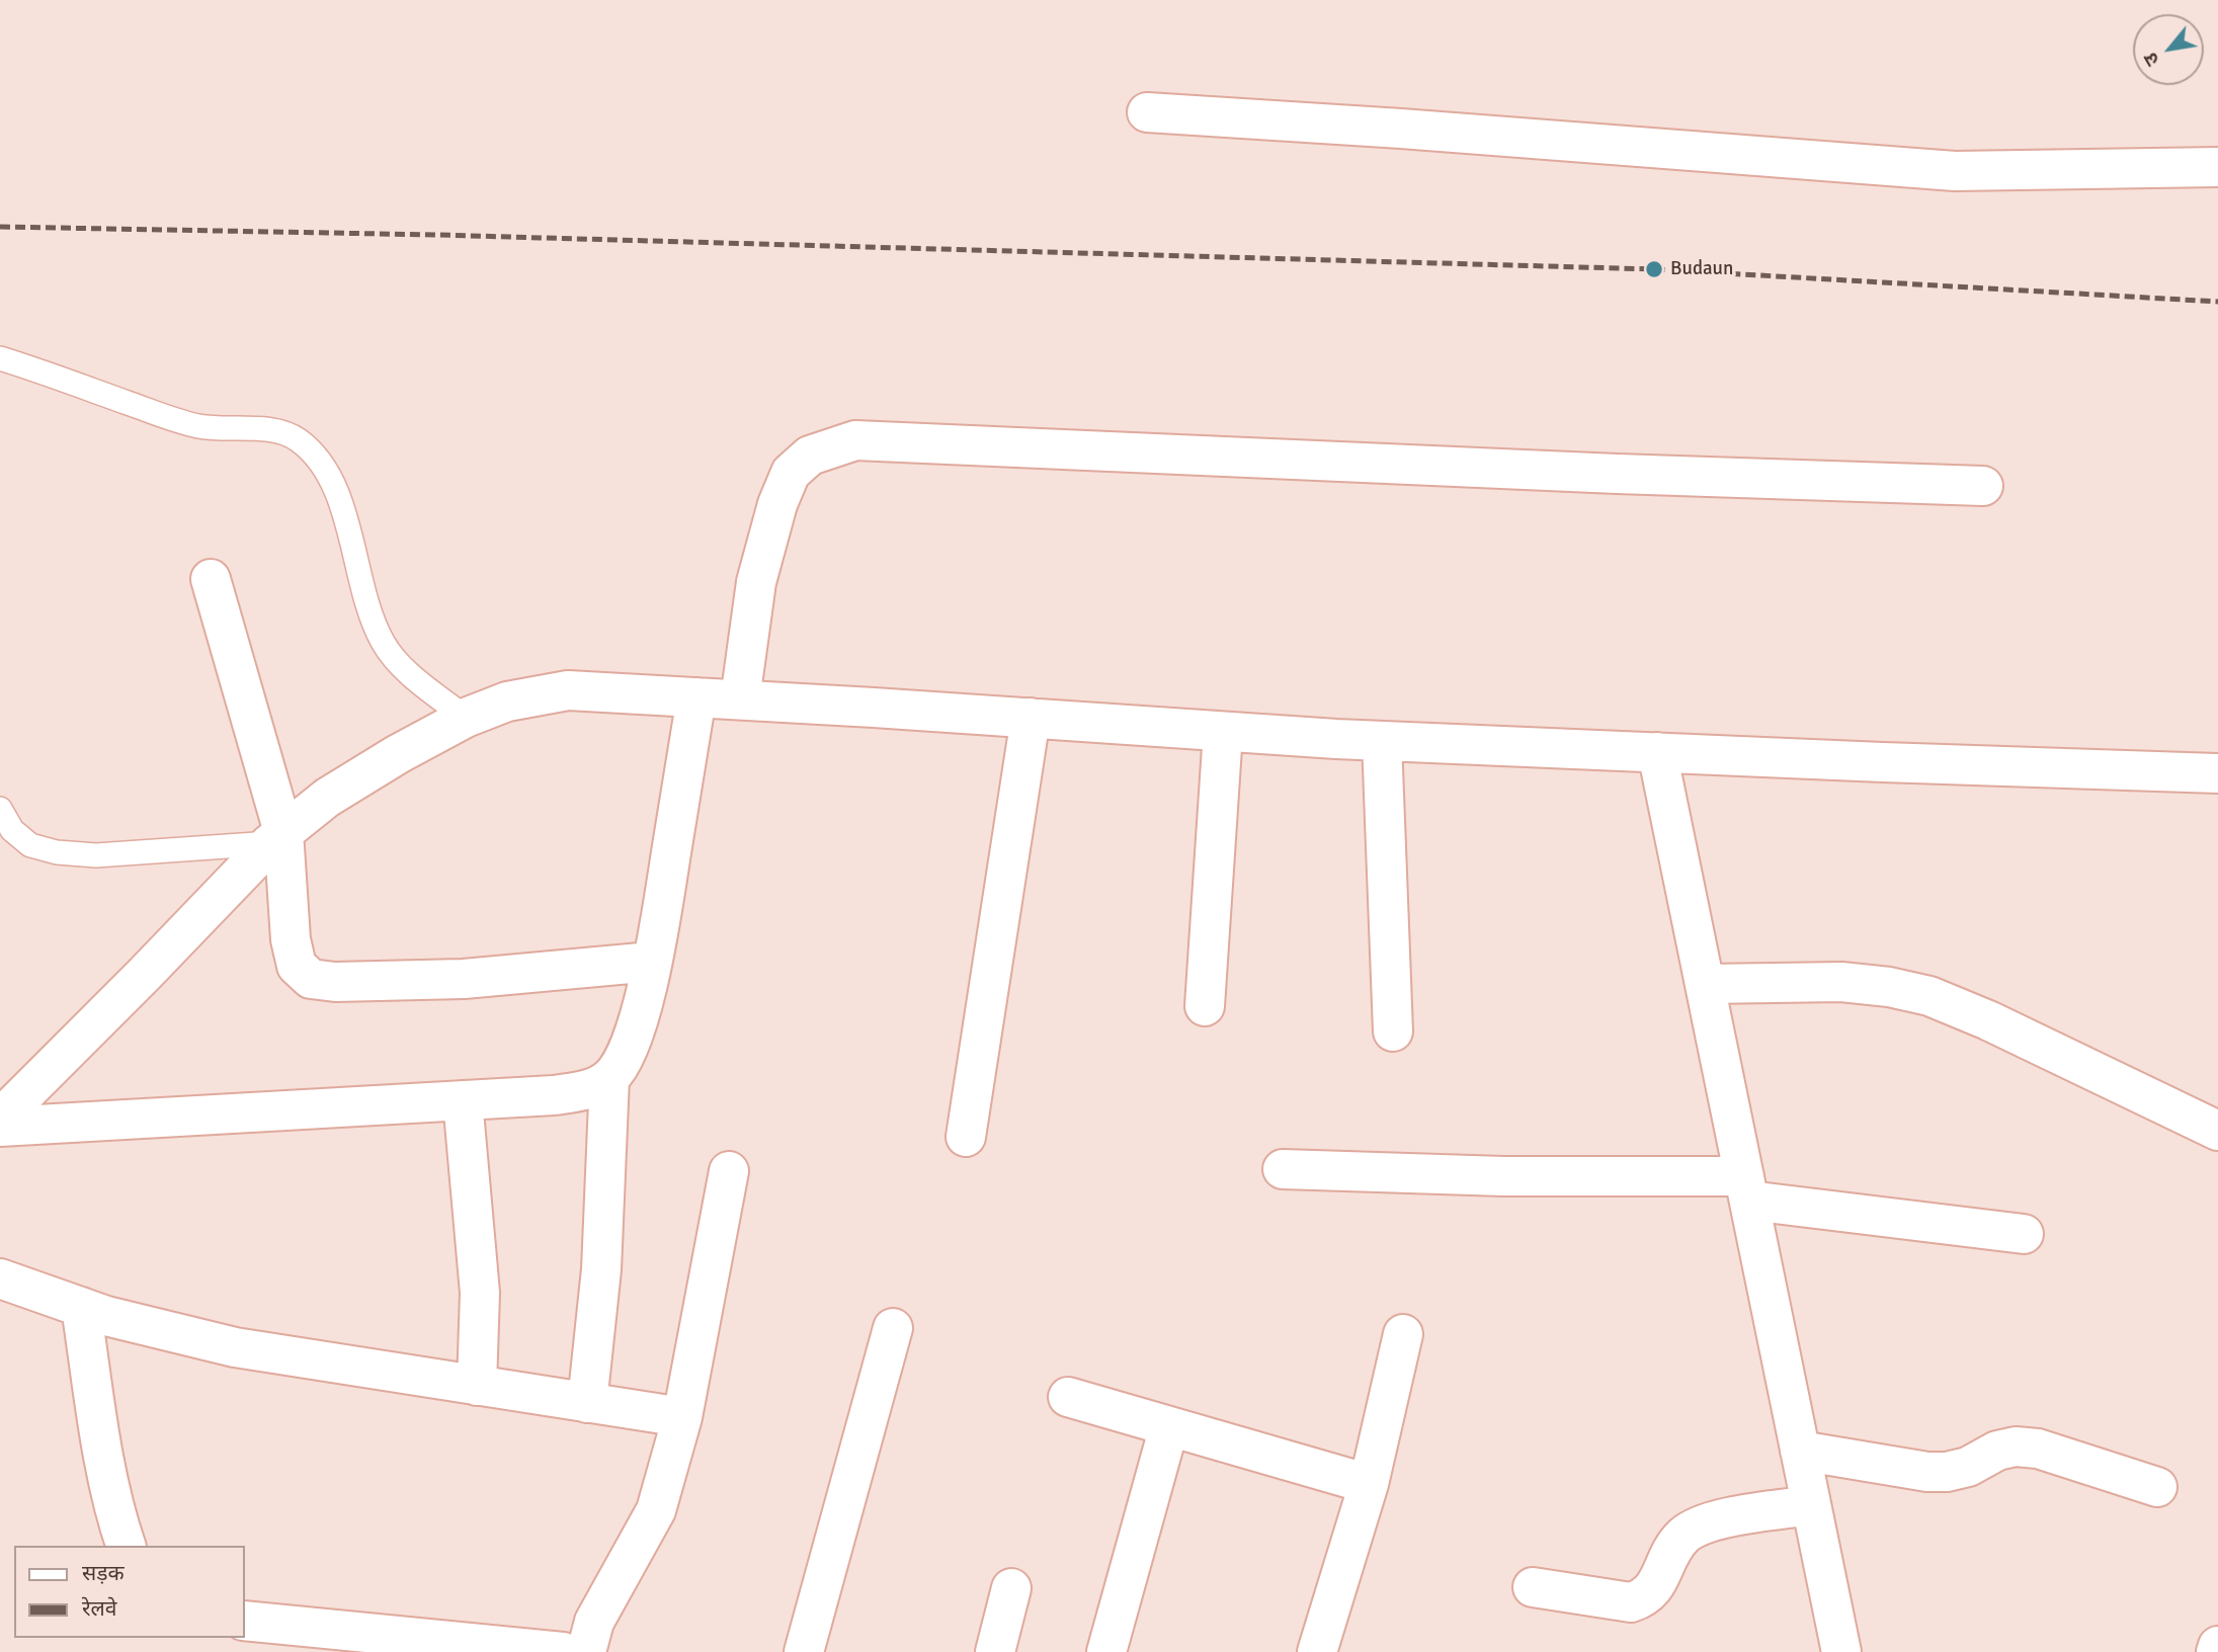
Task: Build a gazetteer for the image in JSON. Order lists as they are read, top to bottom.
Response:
{
  "places": ["Budaun"],
  "legend": ["सड़क", "रेलवे"],
  "north": "bottom left"
}
